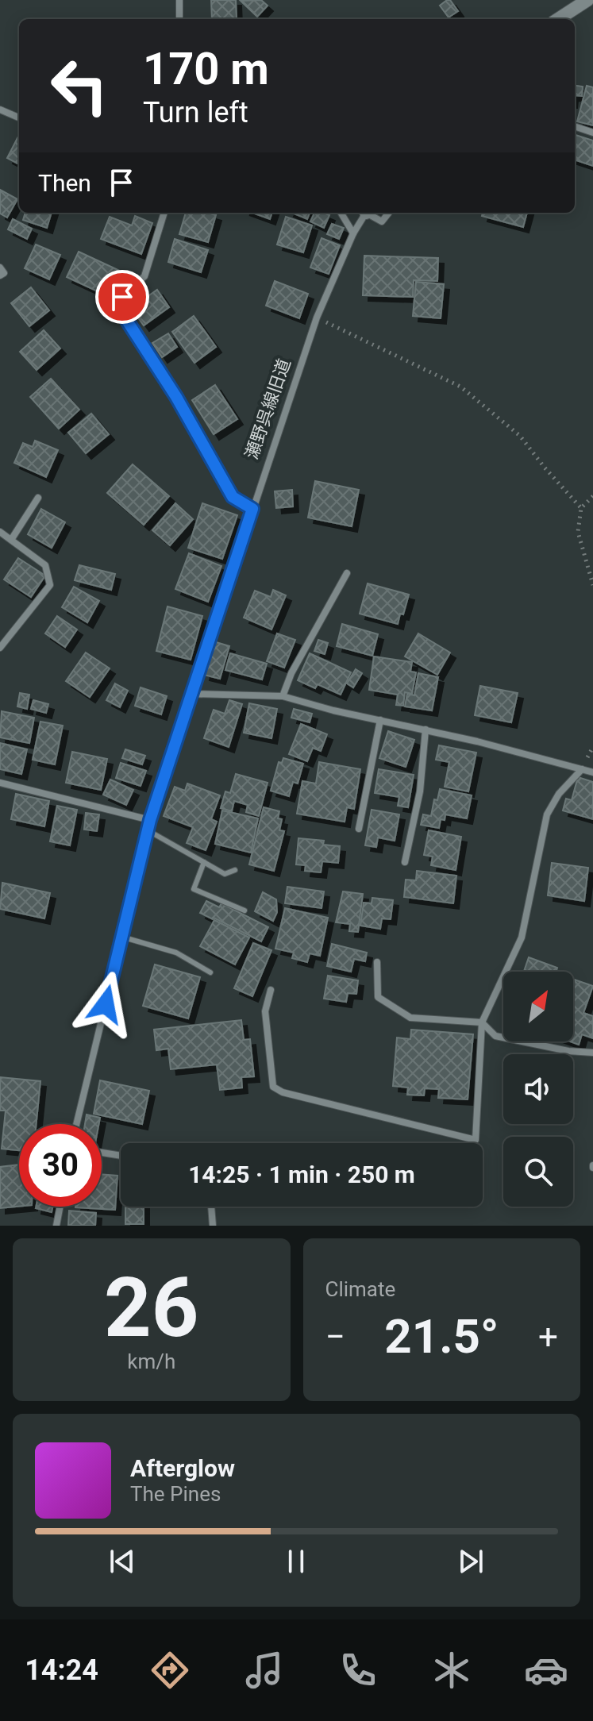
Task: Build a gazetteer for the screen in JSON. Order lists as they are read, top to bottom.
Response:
{
  "streets": {
    "street": ["瀬野呉線旧道"]
  },
  "north": "top right",
  "page": {
    "turn": ["170 m", "Turn left"],
    "then": "Then",
    "limit": "30",
    "trip": "14:25 · 1 min · 250 m",
    "tile": [
      ["26", "km/h"],
      "Climate"
    ],
    "heat": ["−", "21.5°", "+"],
    "song": ["Afterglow", "The Pines"],
    "tabs": "14:24"
  }
}
